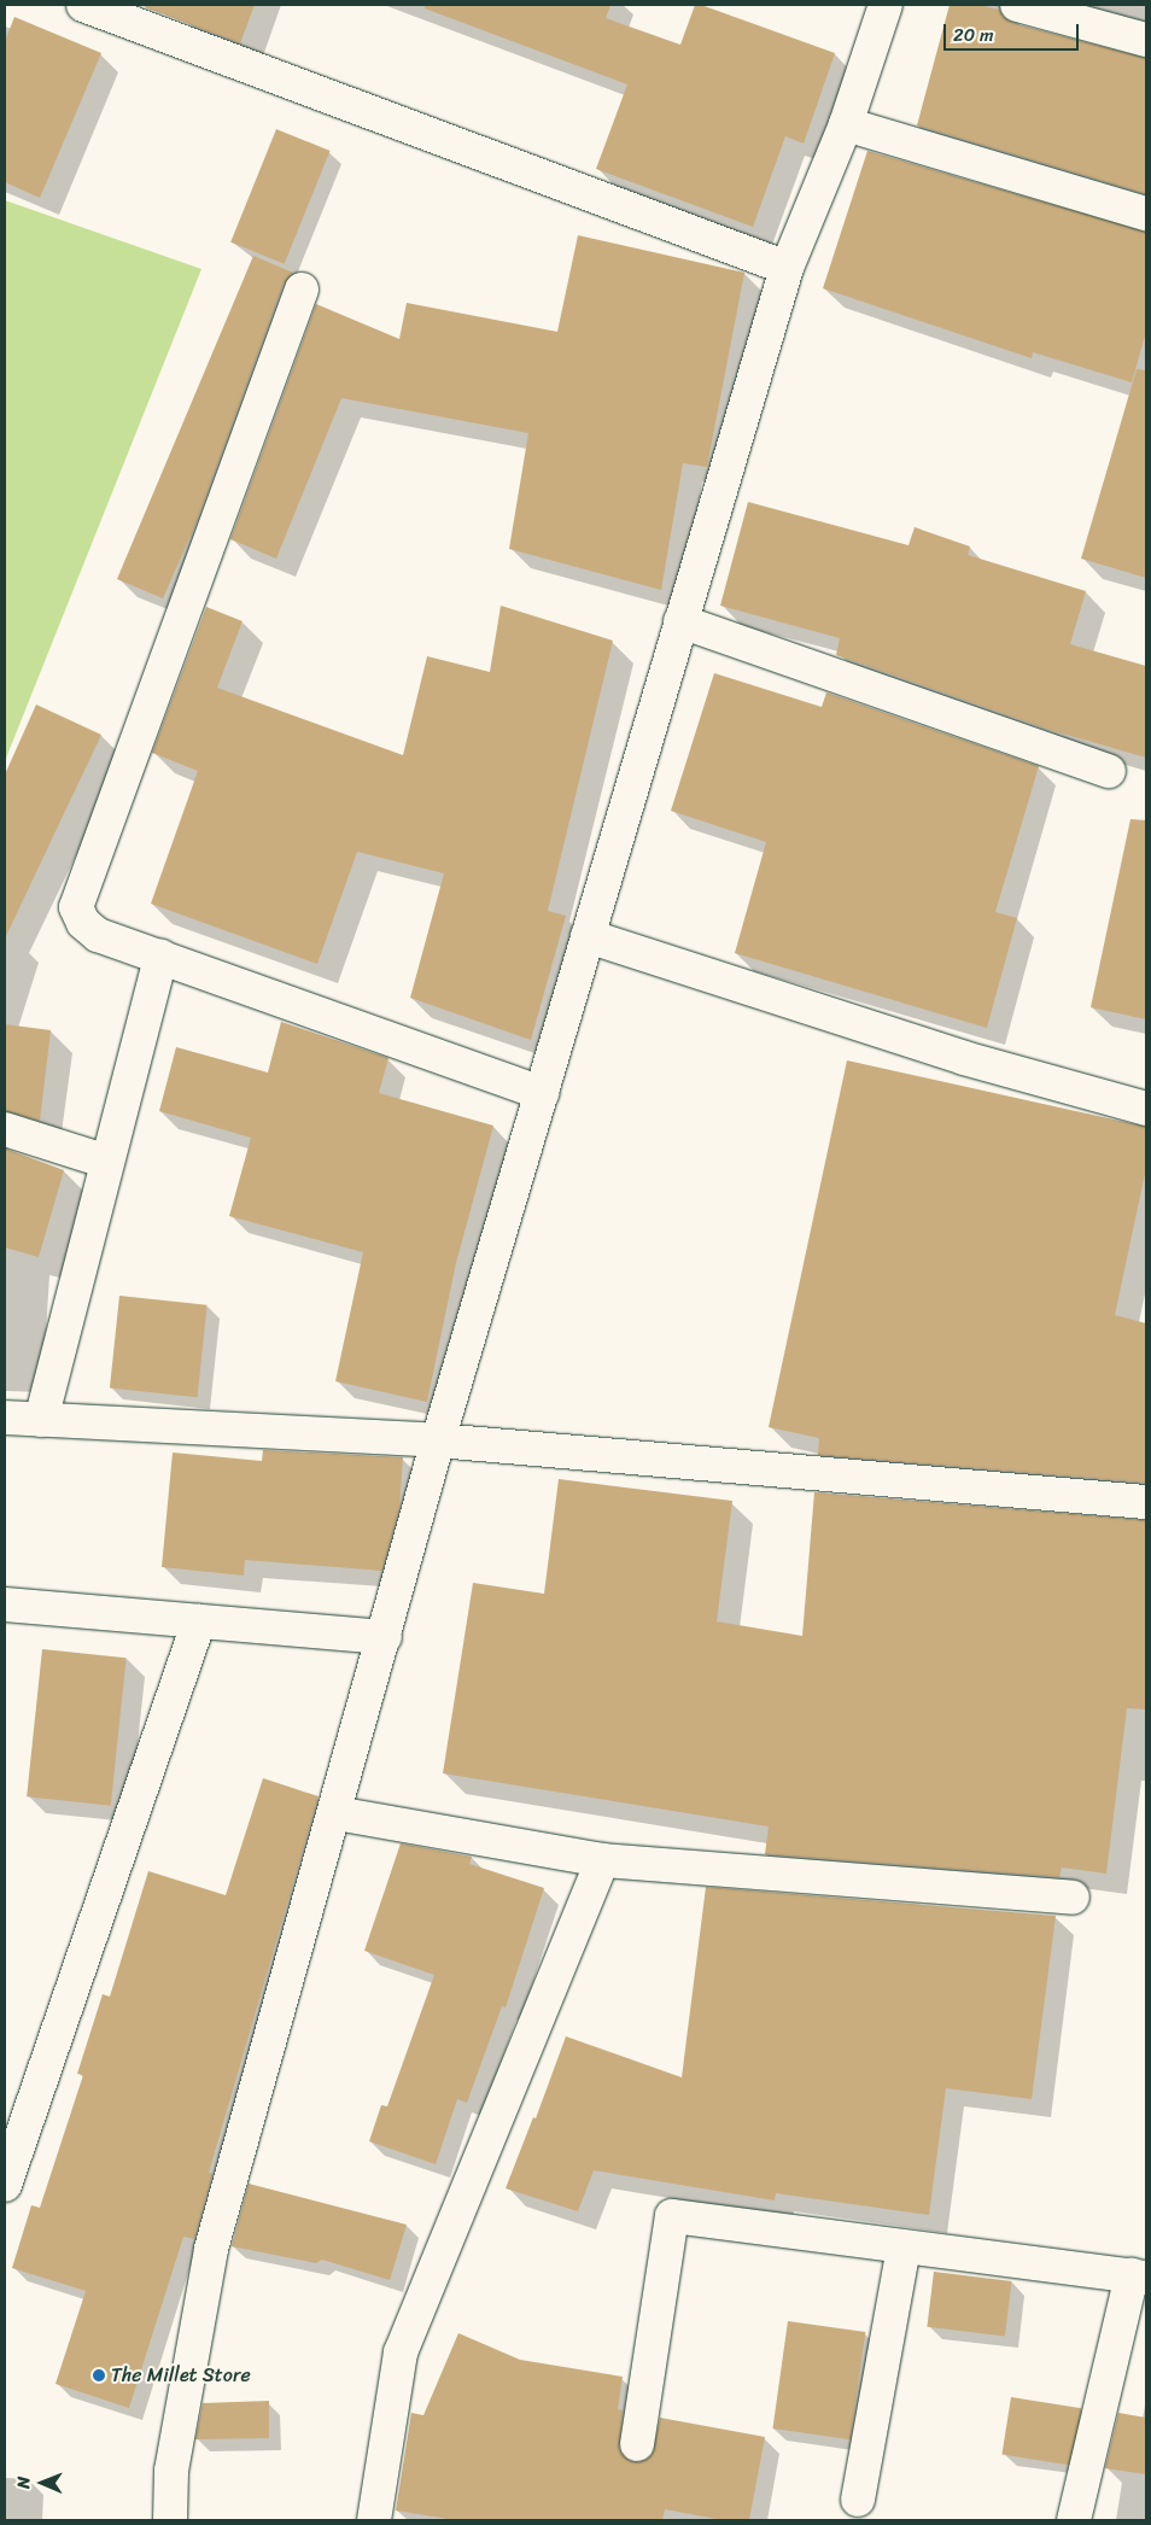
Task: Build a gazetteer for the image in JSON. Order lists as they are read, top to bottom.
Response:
{
  "places": ["The Millet Store"],
  "scale_bar": "20 m",
  "north": "left"
}
